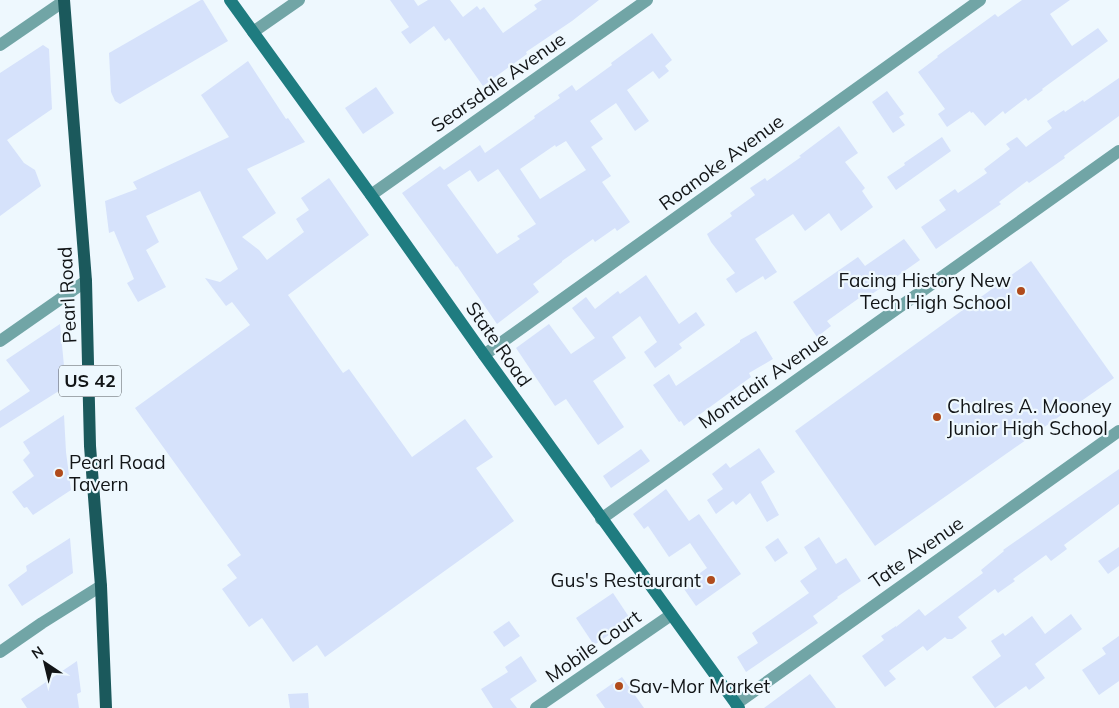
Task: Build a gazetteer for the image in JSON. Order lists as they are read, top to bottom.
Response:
{
  "streets": {
    "main road": ["Pearl Road", "State Road", "US 42"],
    "street": [
      "Searsdale Avenue",
      "Roanoke Avenue",
      "Montclair Avenue",
      "Tate Avenue",
      "Mobile Court"
    ]
  },
  "crossings": [
    ["Searsdale Avenue", "State Road"],
    ["Roanoke Avenue", "State Road"],
    ["State Road", "Montclair Avenue"],
    ["State Road", "Tate Avenue"],
    ["State Road", "Mobile Court"]
  ],
  "places": [
    "Facing History New Tech High School",
    "Chalres A. Mooney Junior High School",
    "Pearl Road Tavern",
    "Gus's Restaurant",
    "Sav-Mor Market"
  ],
  "north": "top left"
}
